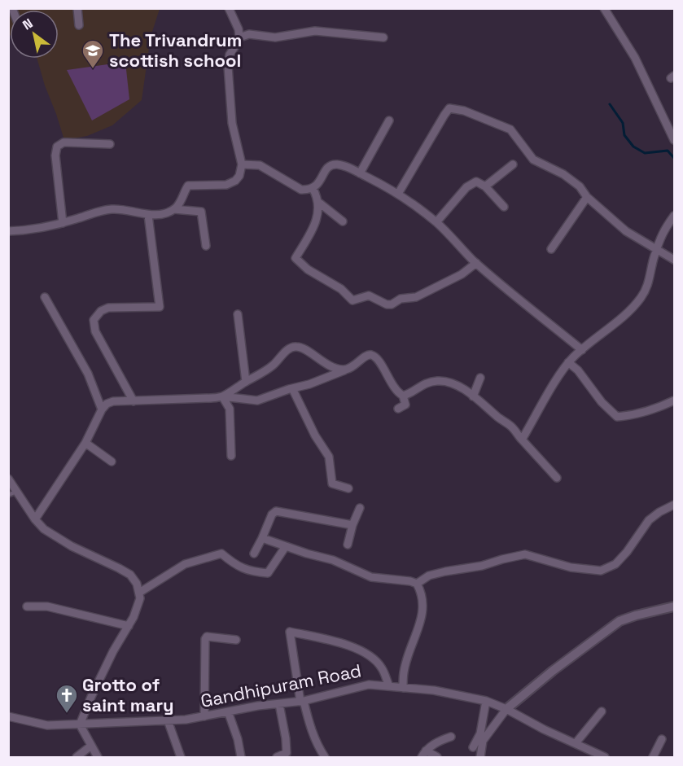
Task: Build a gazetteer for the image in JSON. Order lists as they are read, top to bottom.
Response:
{
  "streets": {
    "street": ["Gandhipuram Road"]
  },
  "places": {
    "school or university": ["The Trivandrum scottish school"],
    "church": ["Grotto of saint mary"]
  },
  "north": "top left"
}
